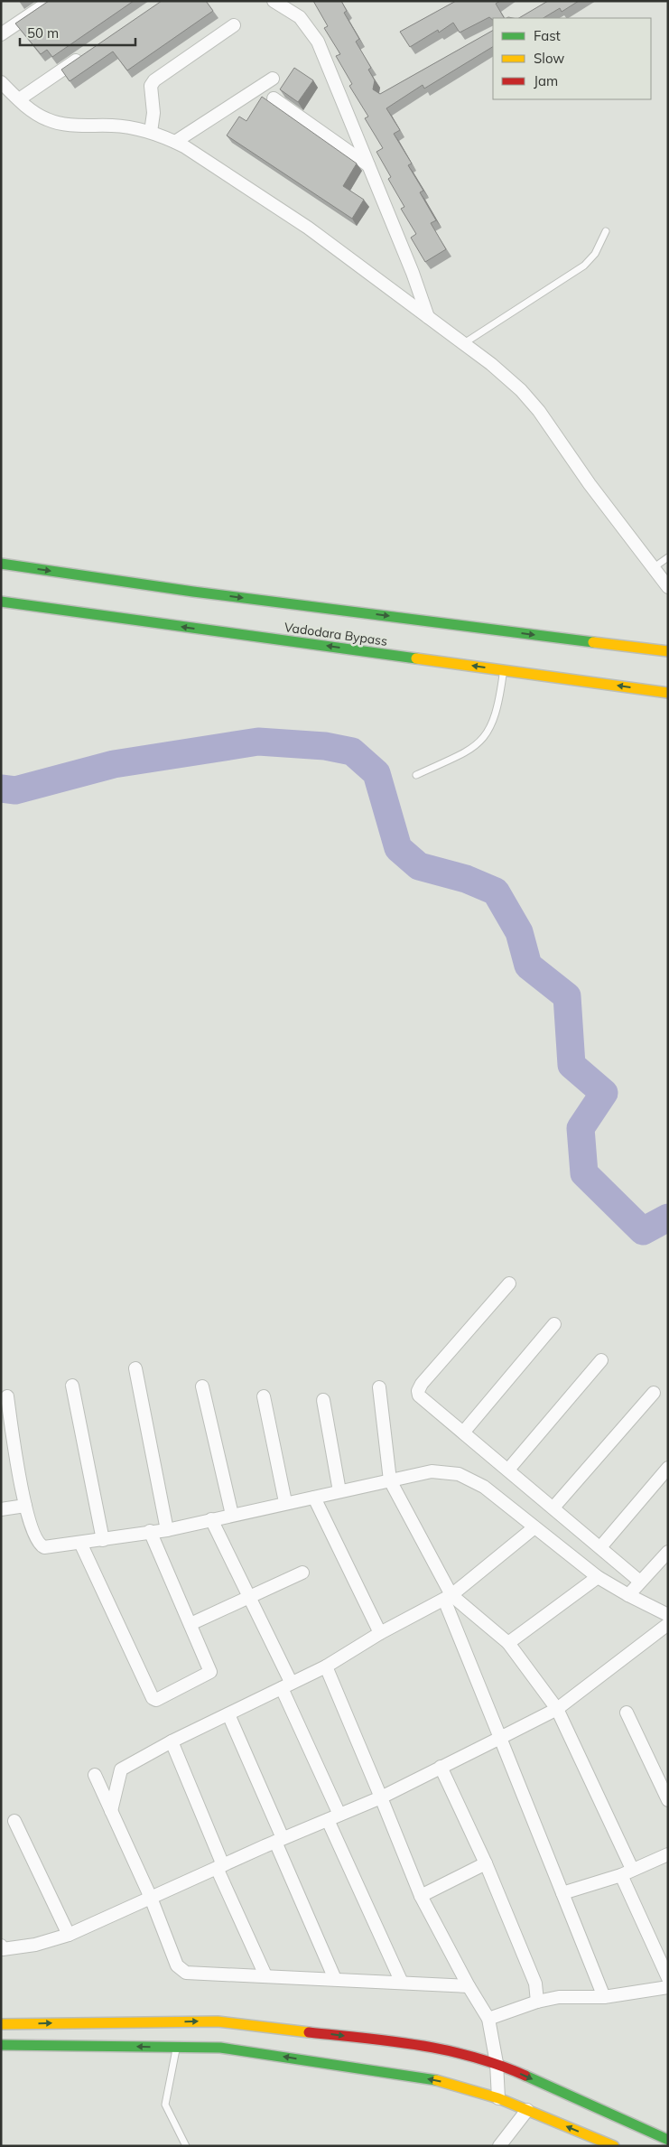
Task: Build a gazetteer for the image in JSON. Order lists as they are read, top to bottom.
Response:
{
  "streets": {
    "main road": ["Vadodara Bypass"]
  },
  "legend": ["Fast", "Slow", "Jam"],
  "scale_bar": "50 m"
}
